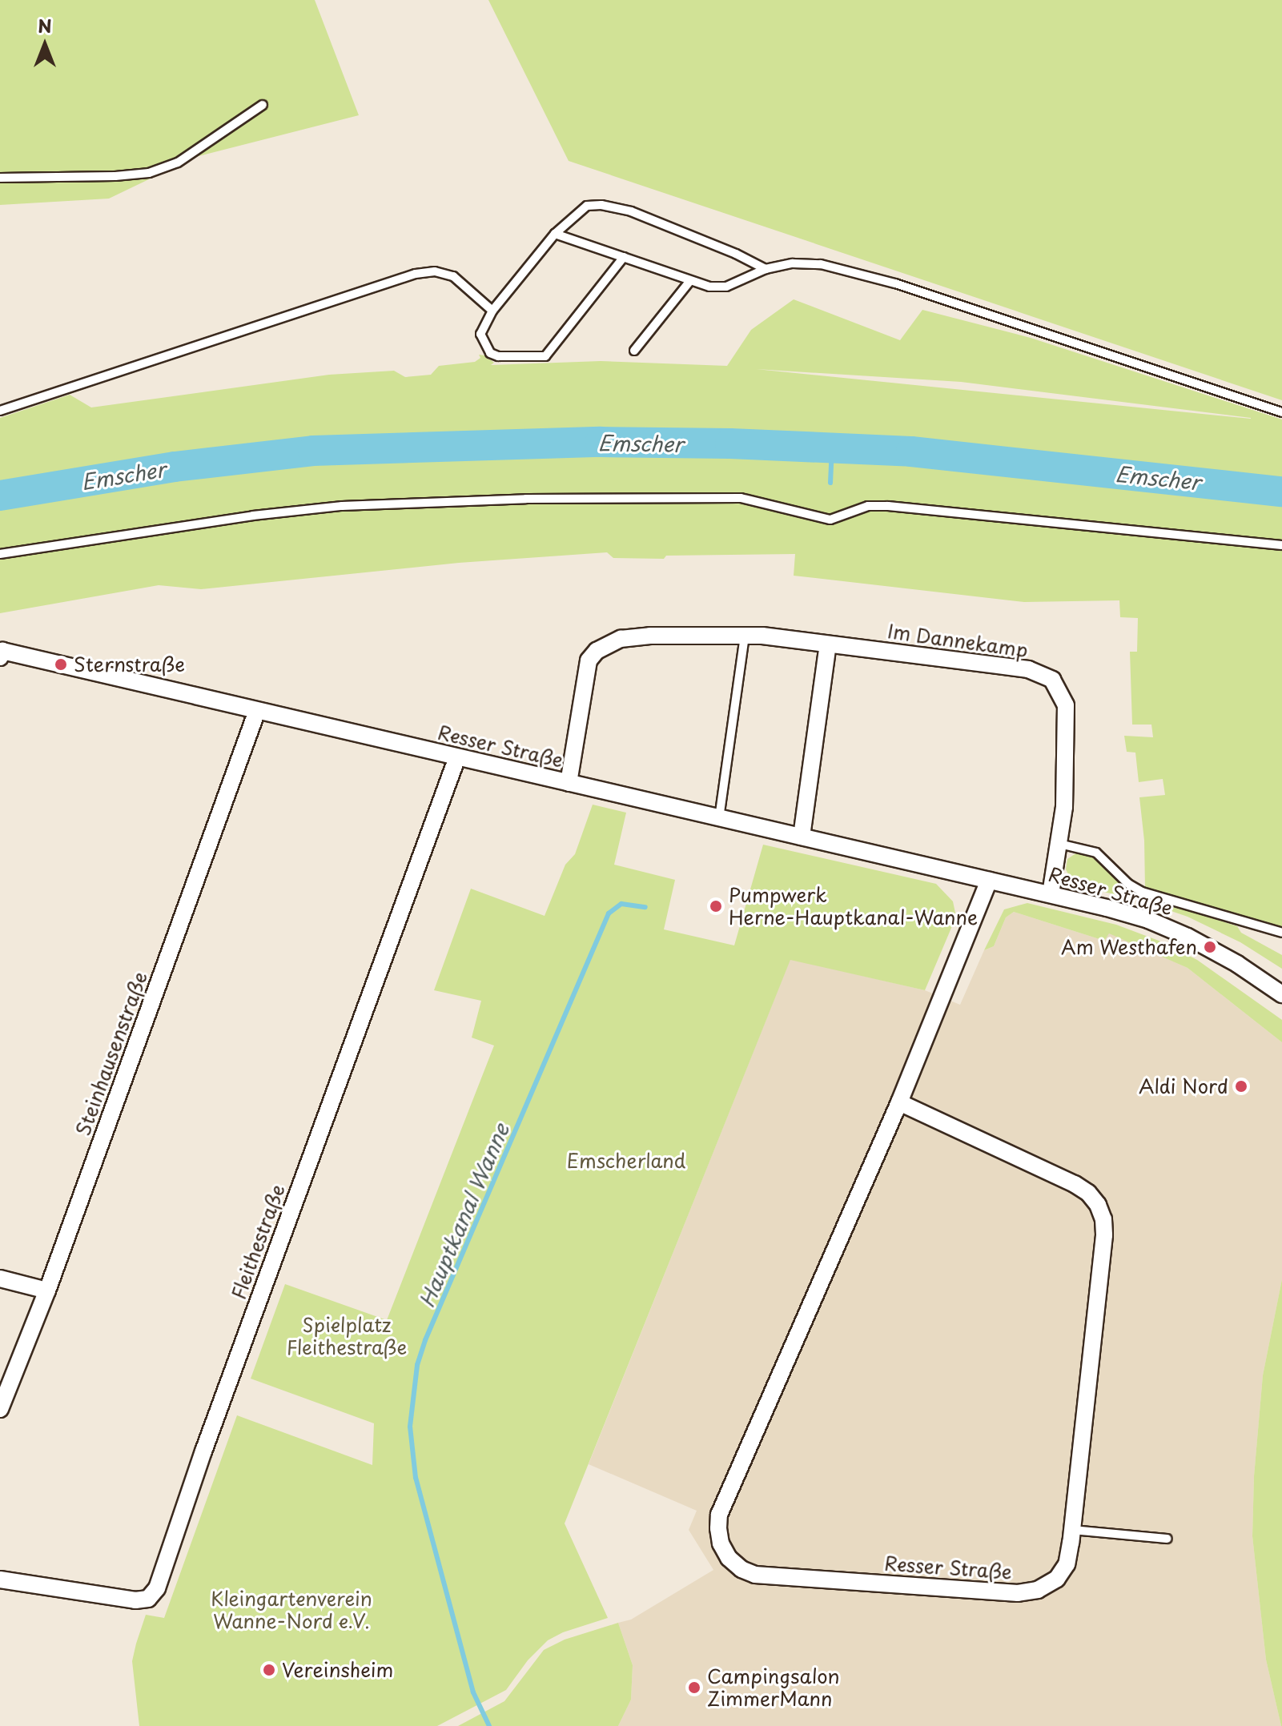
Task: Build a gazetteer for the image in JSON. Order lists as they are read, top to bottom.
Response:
{
  "streets": {
    "street": [
      "Im Dannekamp",
      "Resser Straße",
      "Steinhausenstraße",
      "Fleithestraße"
    ]
  },
  "crossings": [
    ["Im Dannekamp", "Resser Straße"],
    ["Resser Straße", "Steinhausenstraße"],
    ["Resser Straße", "Fleithestraße"]
  ],
  "water": ["Emscher", "Hauptkanal Wanne"],
  "parks": ["Emscherland", "Spielplatz Fleithestraße", "Kleingartenverein Wanne-Nord e.V."],
  "places": [
    "Sternstraße",
    "Pumpwerk Herne-Hauptkanal-Wanne",
    "Am Westhafen",
    "Aldi Nord",
    "Vereinsheim",
    "Campingsalon ZimmerMann"
  ],
  "north": "top"
}
